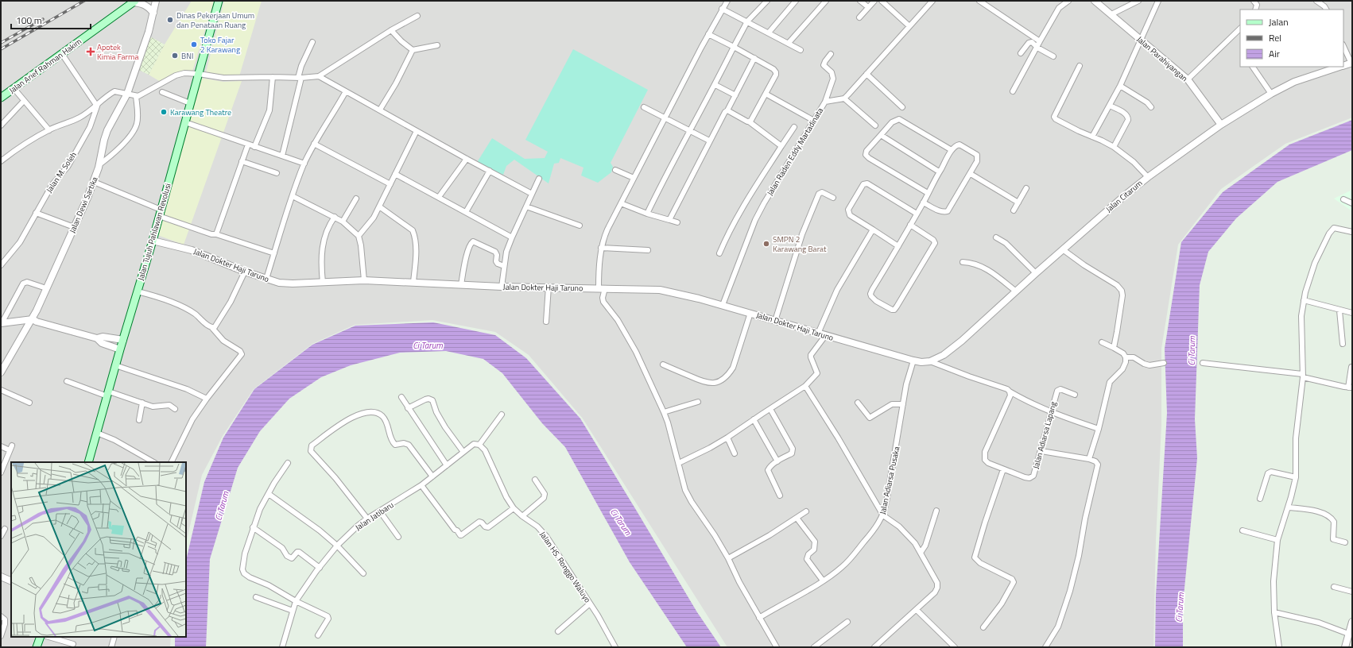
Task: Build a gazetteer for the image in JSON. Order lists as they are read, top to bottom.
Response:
{
  "streets": {
    "main road": ["Jalan Arief Rahman Hakim", "Jalan Tujuh Pahlawan Revolusi"],
    "street": [
      "Jalan Parahiyangan",
      "Jalan Raden Eddy Martadinata",
      "Jalan M. Soleh",
      "Jalan Citarum",
      "Jalan Dewi Sartika",
      "Jalan Dokter Haji Taruno",
      "Jalan Adiarsa Lapang",
      "Jalan Adiarsa Pusaka",
      "Jalan Jatibaru",
      "Jalan HS. Ronggo Waluyo"
    ]
  },
  "crossings": [
    ["Jalan Parahiyangan", "Jalan Citarum"],
    ["Jalan Raden Eddy Martadinata", "Jalan Dokter Haji Taruno"],
    ["Jalan Citarum", "Jalan Dokter Haji Taruno"],
    ["Jalan Tujuh Pahlawan Revolusi", "Jalan Dokter Haji Taruno"],
    ["Jalan Dokter Haji Taruno", "Jalan Adiarsa Pusaka"],
    ["Jalan Jatibaru", "Jalan HS. Ronggo Waluyo"]
  ],
  "water": ["Ci Tarum"],
  "places": {
    "other": [
      "Dinas Pekerjaan Umum dan Penataan Ruang",
      "Toko Fajar 2 Karawang",
      "BNI",
      "Karawang Theatre",
      "SMPN 2 Karawang Barat"
    ],
    "health": ["Apotek Kimia Farma"]
  },
  "legend": ["Jalan", "Rel", "Air"],
  "scale_bar": "100 m"
}
